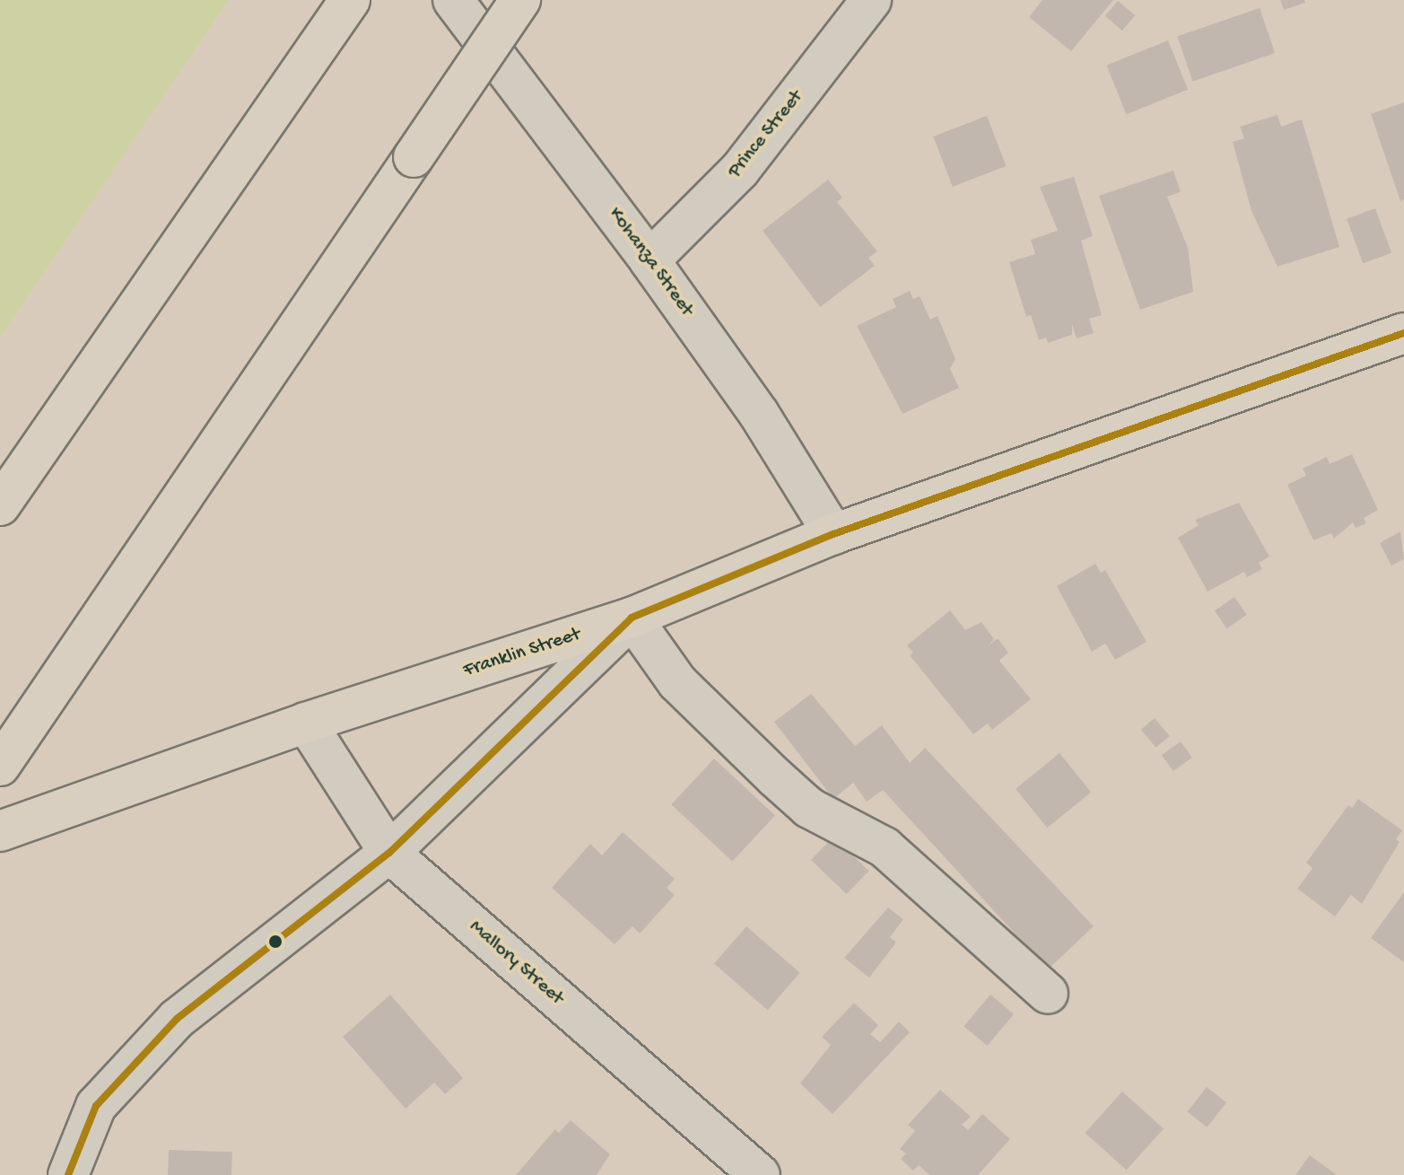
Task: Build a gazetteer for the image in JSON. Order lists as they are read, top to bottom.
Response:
{
  "streets": {
    "main road": ["Franklin Street"],
    "street": ["Prince Street", "Kohanza Street", "Mallory Street"]
  },
  "crossings": [
    ["Prince Street", "Kohanza Street"],
    ["Kohanza Street", "Franklin Street"],
    ["Franklin Street", "Mallory Street"]
  ]
}
